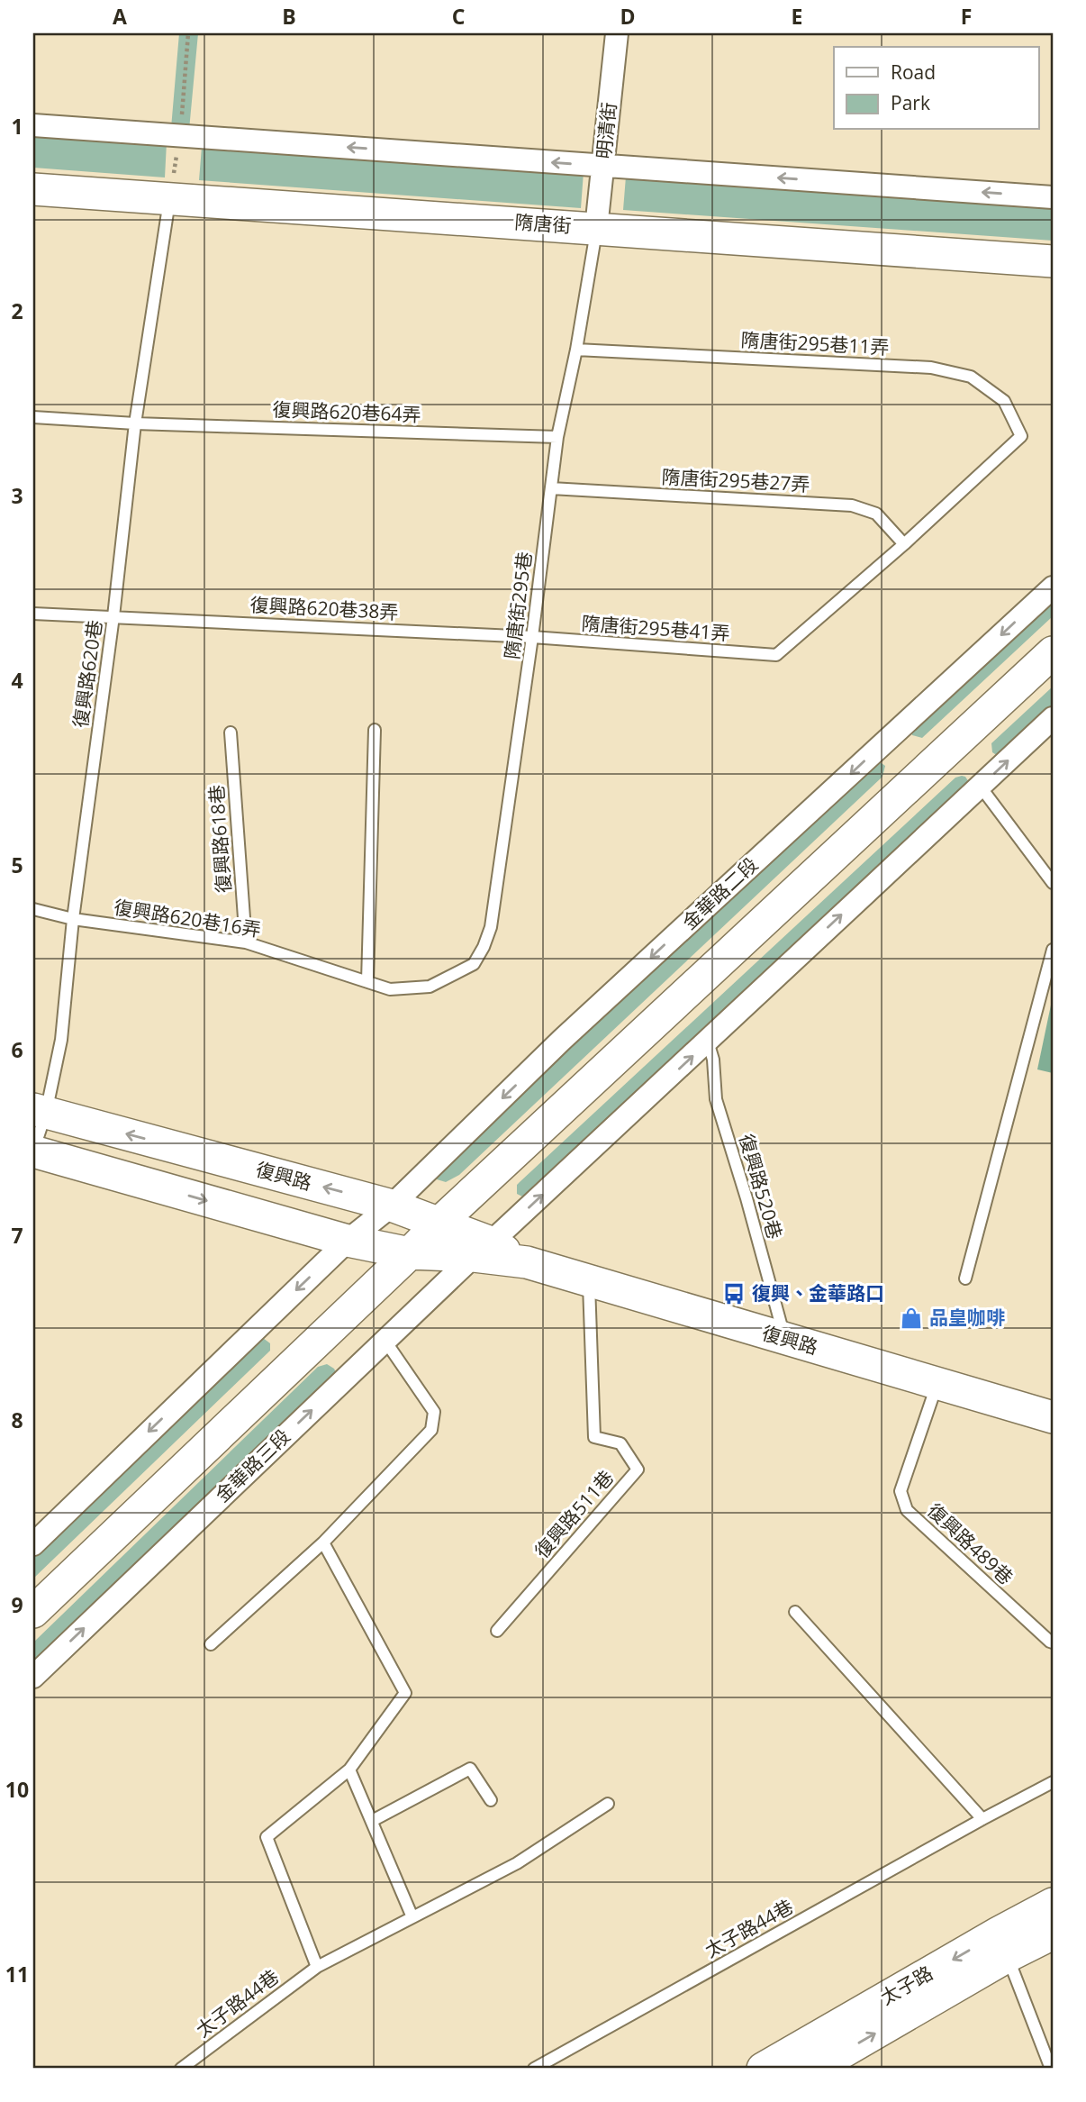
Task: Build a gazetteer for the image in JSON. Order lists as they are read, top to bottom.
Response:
{
  "streets": {
    "street": [
      "明清街",
      "隋唐街",
      "金華路二段",
      "復興路",
      "金華路三段",
      "太子路"
    ],
    "lane": [
      "隋唐街295巷11弄",
      "復興路620巷64弄",
      "隋唐街295巷27弄",
      "隋唐街295巷",
      "復興路620巷38弄",
      "隋唐街295巷41弄",
      "復興路620巷",
      "復興路618巷",
      "復興路620巷16弄",
      "復興路520巷",
      "復興路511巷",
      "復興路489巷",
      "太子路44巷"
    ]
  },
  "crossings": [
    ["明清街", "隋唐街"],
    ["明清街", "隋唐街295巷"],
    ["隋唐街", "隋唐街295巷"],
    ["隋唐街", "復興路620巷"],
    ["隋唐街295巷11弄", "隋唐街295巷27弄"],
    ["隋唐街295巷11弄", "隋唐街295巷"],
    ["隋唐街295巷11弄", "隋唐街295巷41弄"],
    ["復興路620巷64弄", "隋唐街295巷"],
    ["復興路620巷64弄", "復興路620巷"],
    ["隋唐街295巷27弄", "隋唐街295巷"],
    ["隋唐街295巷27弄", "隋唐街295巷41弄"],
    ["隋唐街295巷", "復興路620巷38弄"],
    ["隋唐街295巷", "隋唐街295巷41弄"],
    ["隋唐街295巷", "復興路620巷16弄"],
    ["復興路620巷38弄", "隋唐街295巷41弄"],
    ["復興路620巷38弄", "復興路620巷"],
    ["復興路620巷", "復興路620巷16弄"],
    ["復興路620巷", "復興路"],
    ["復興路618巷", "復興路620巷16弄"],
    ["金華路二段", "復興路"],
    ["復興路", "復興路520巷"],
    ["復興路", "金華路三段"],
    ["復興路", "復興路511巷"],
    ["復興路", "復興路489巷"]
  ],
  "places": {
    "bus stop": ["復興、金華路口"],
    "shop": ["品皇咖啡"]
  },
  "legend": ["Road", "Park"],
  "grid": {
    "columns": [
      "A",
      "B",
      "C",
      "D",
      "E",
      "F"
    ],
    "rows": [
      "1",
      "2",
      "3",
      "4",
      "5",
      "6",
      "7",
      "8",
      "9",
      "10",
      "11"
    ]
  }
}
